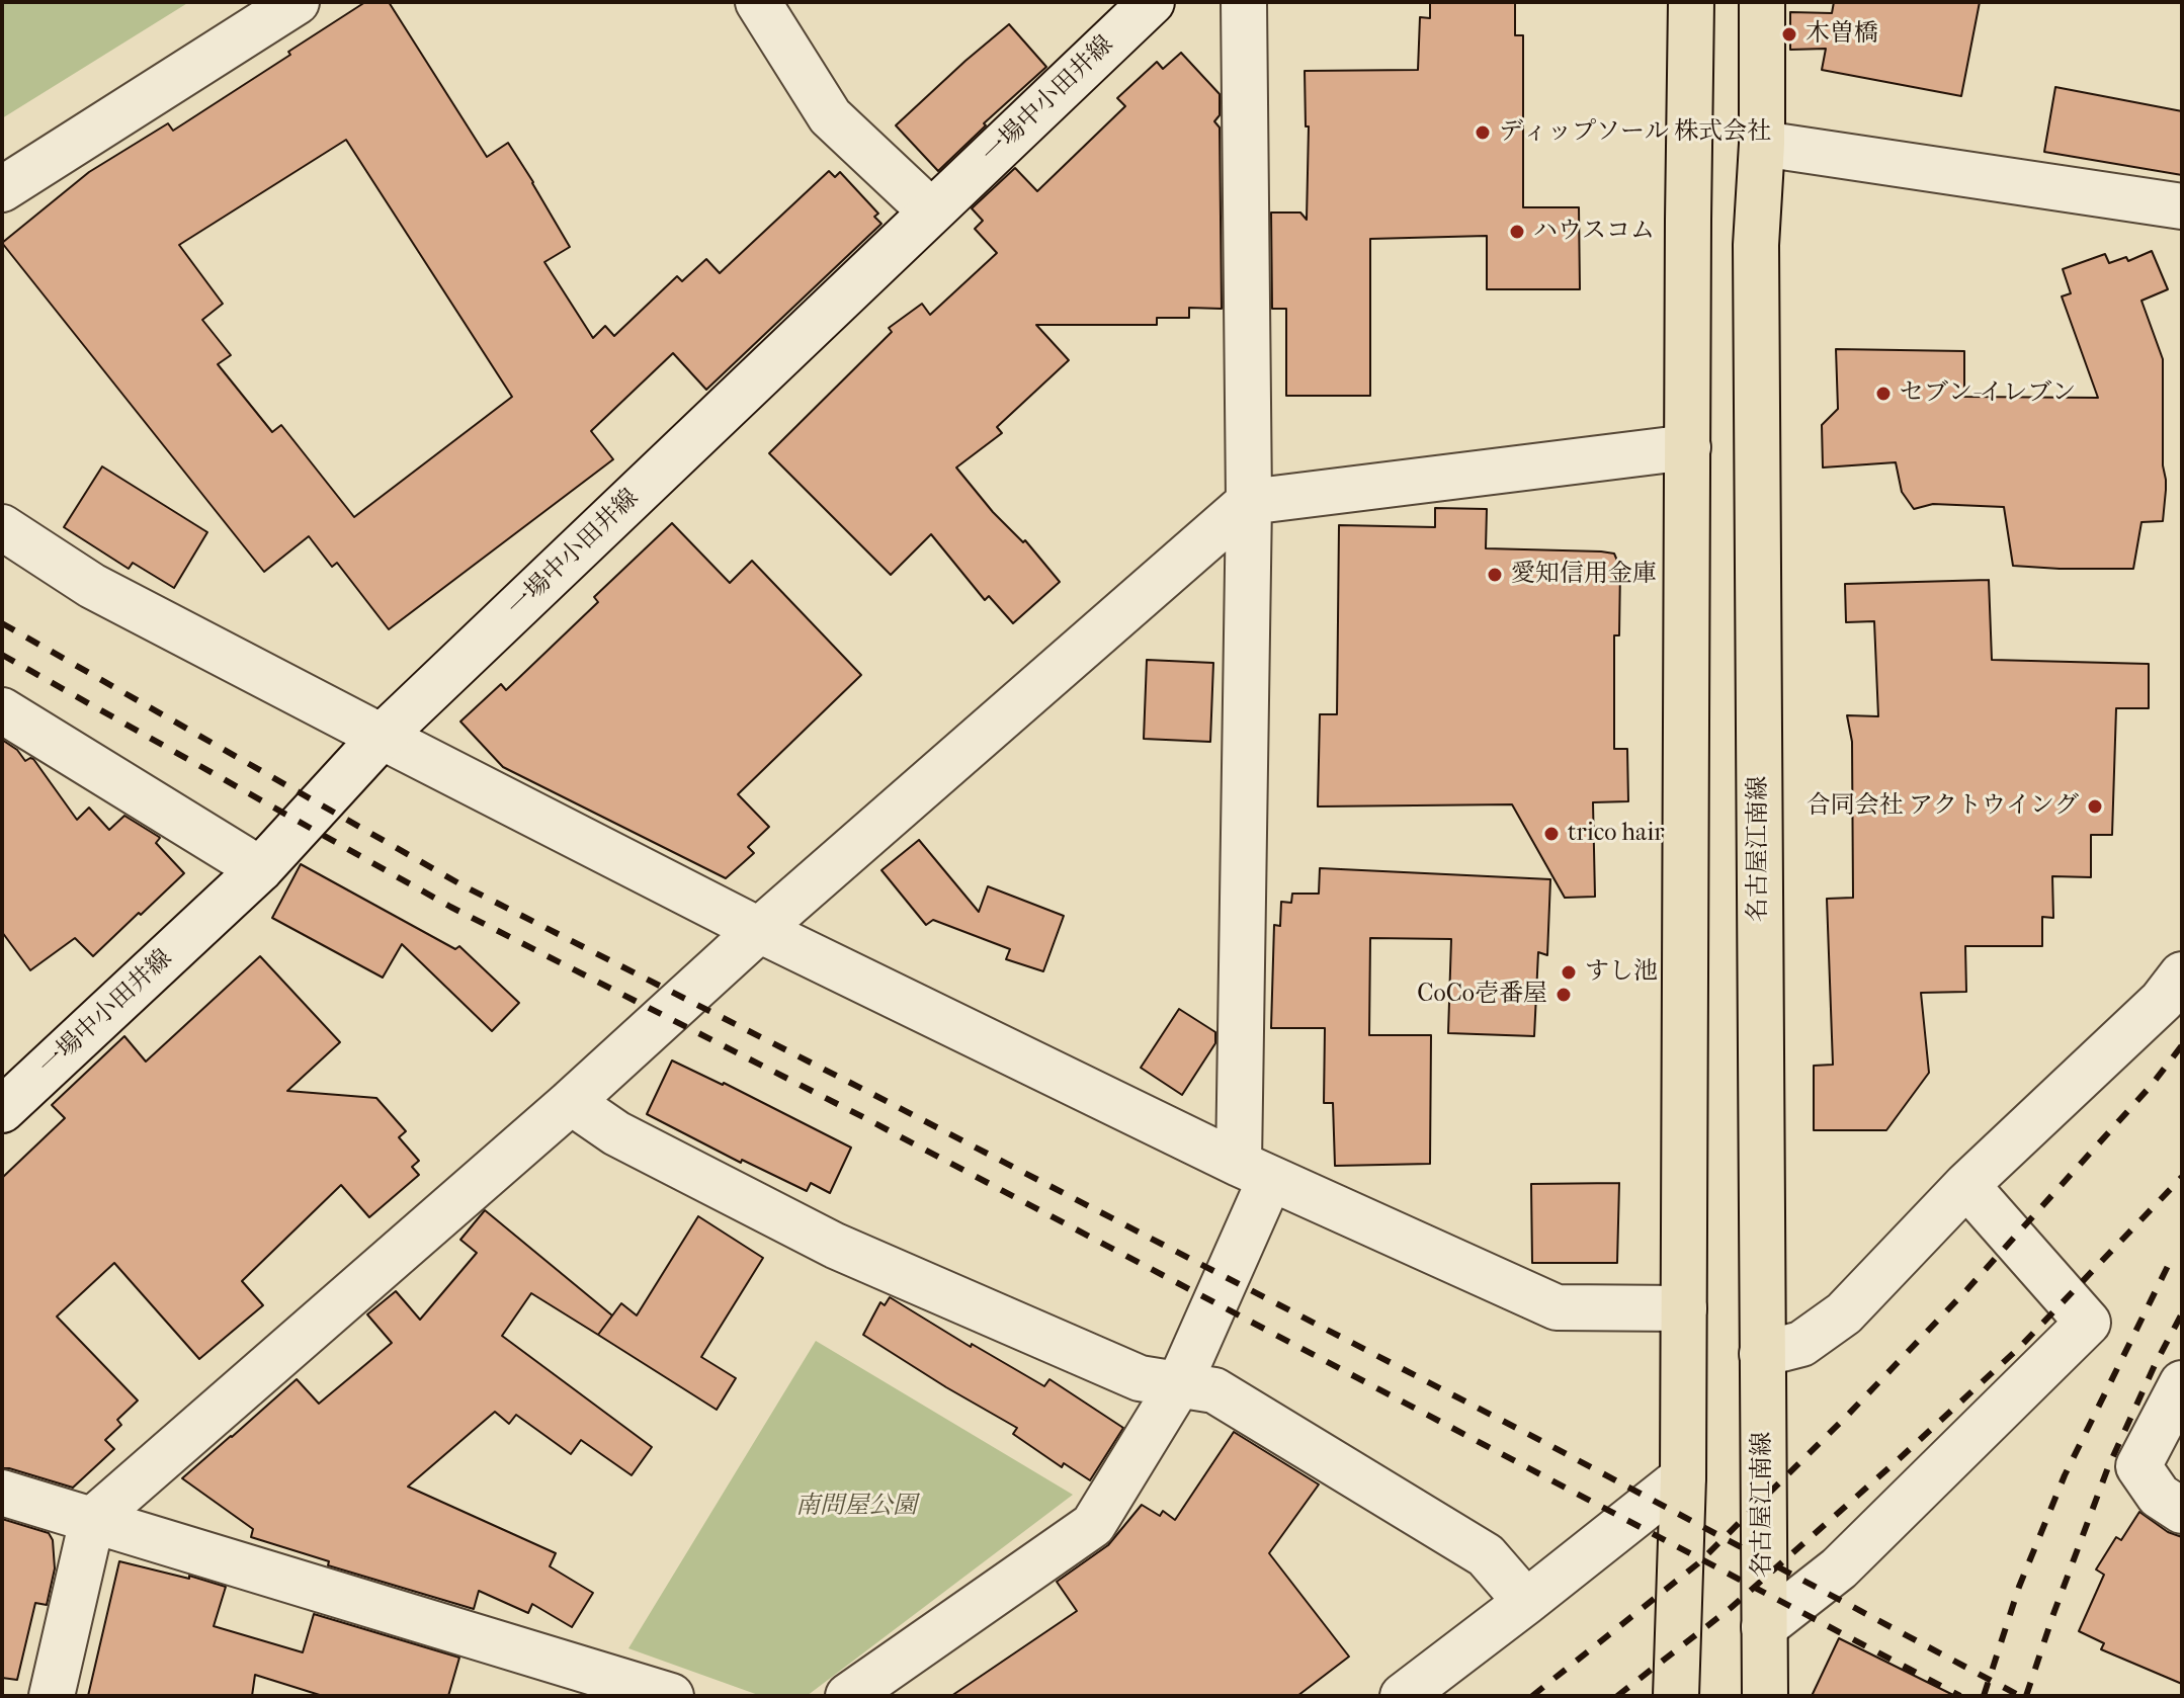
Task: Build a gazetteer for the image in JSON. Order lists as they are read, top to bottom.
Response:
{
  "streets": {
    "main road": ["名古屋江南線"],
    "street": ["一場中小田井線"]
  },
  "parks": ["南問屋公園"],
  "places": [
    "木曽橋",
    "ディップソール 株式会社",
    "ハウスコム",
    "セブン-イレブン",
    "愛知信用金庫",
    "合同会社 アクトウイング",
    "trico hair",
    "すし池",
    "CoCo壱番屋"
  ]
}
